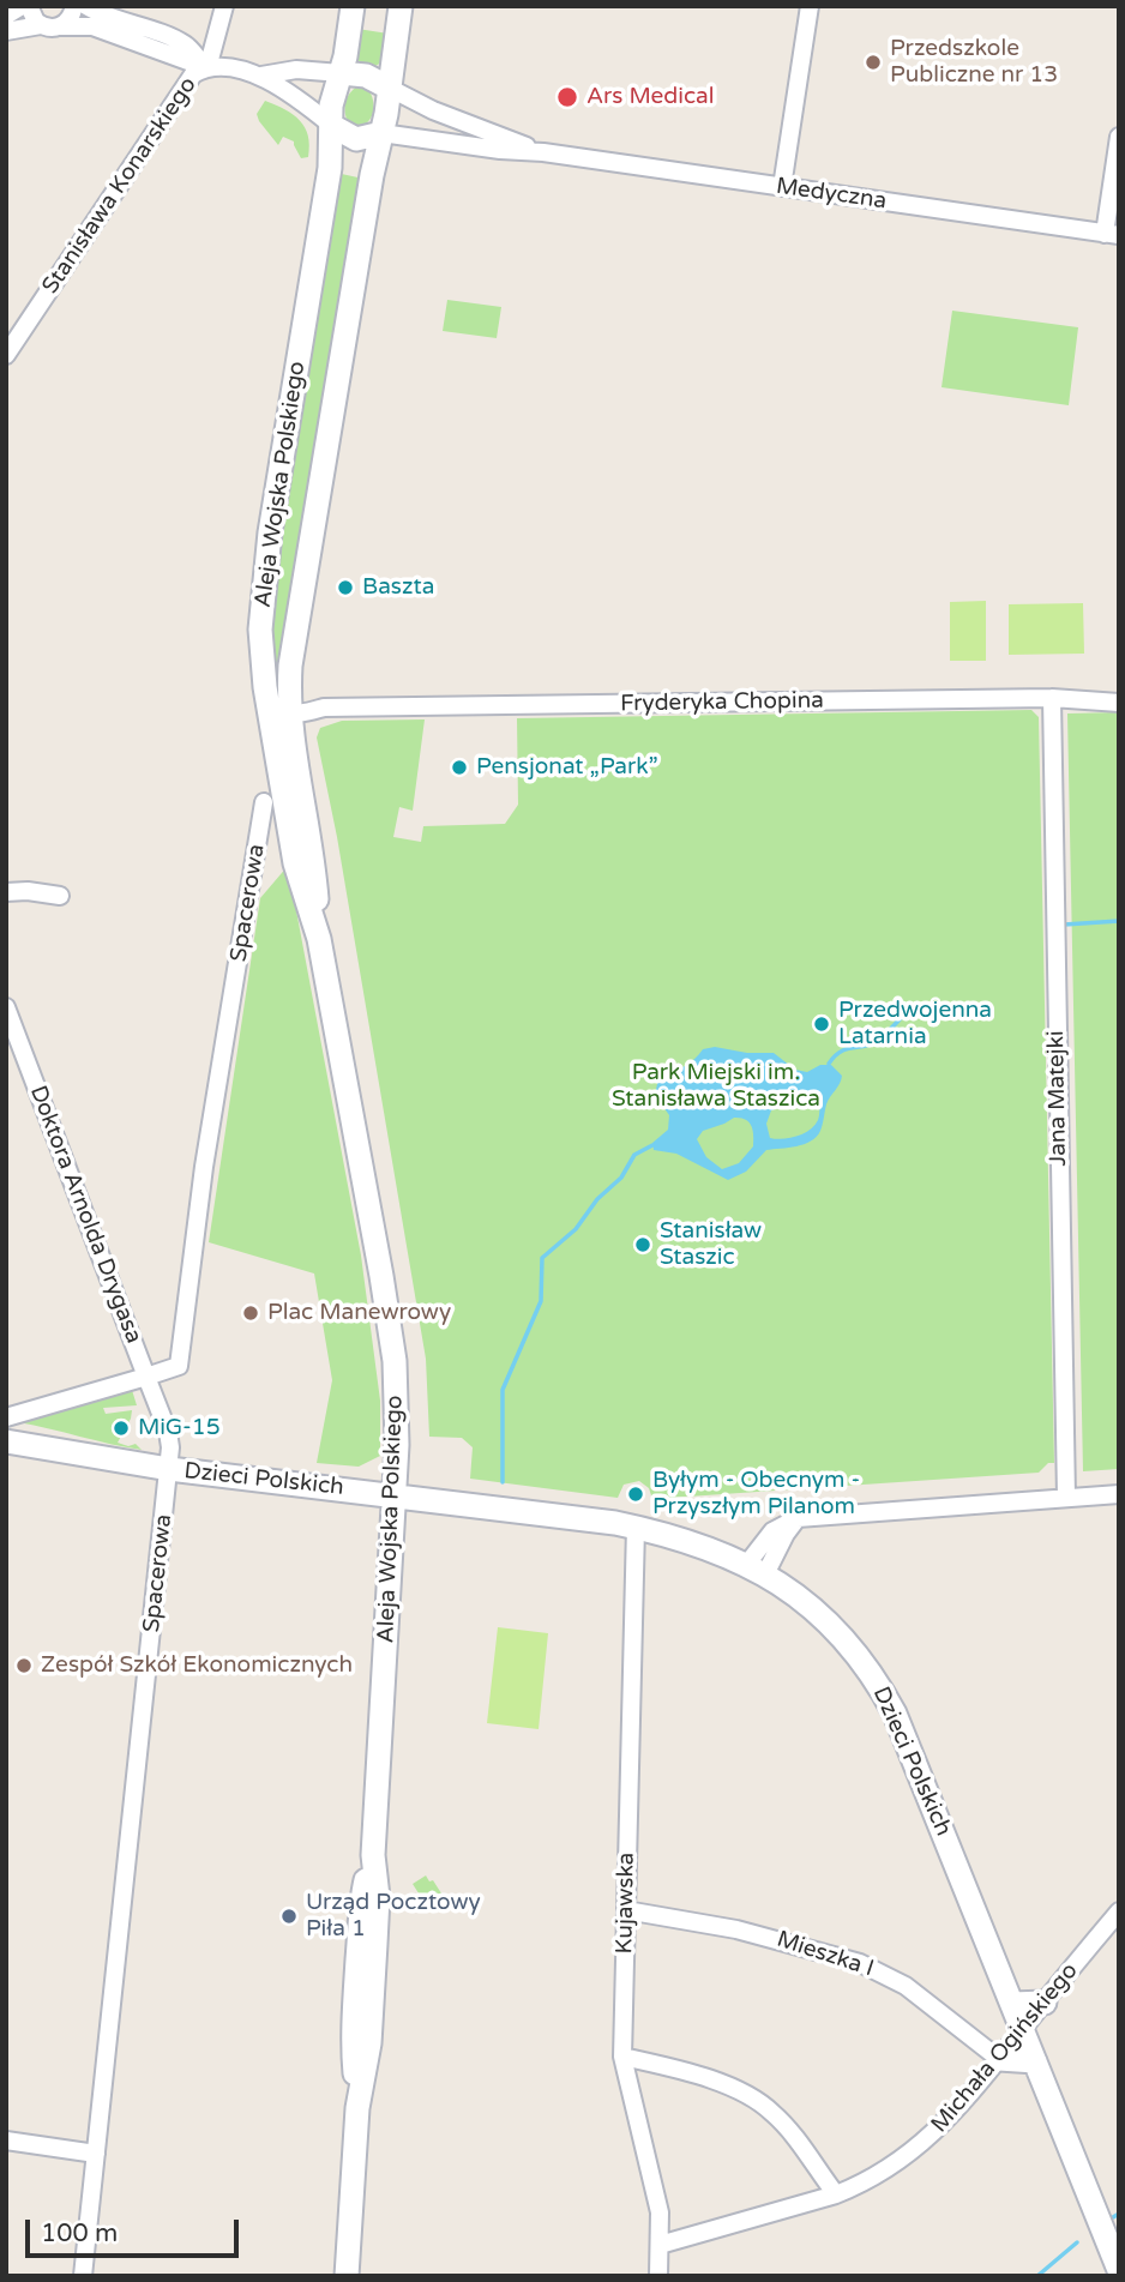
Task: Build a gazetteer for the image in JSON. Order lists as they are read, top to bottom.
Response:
{
  "streets": {
    "main road": ["Aleja Wojska Polskiego", "Dzieci Polskich"],
    "street": [
      "Stanisława Konarskiego",
      "Medyczna",
      "Fryderyka Chopina",
      "Spacerowa",
      "Jana Matejki",
      "Doktora Arnolda Drygasa",
      "Kujawska",
      "Mieszka I",
      "Michała Ogińskiego"
    ]
  },
  "crossings": [
    ["Stanisława Konarskiego", "Medyczna"],
    ["Stanisława Konarskiego", "Aleja Wojska Polskiego"],
    ["Medyczna", "Aleja Wojska Polskiego"],
    ["Aleja Wojska Polskiego", "Fryderyka Chopina"],
    ["Aleja Wojska Polskiego", "Dzieci Polskich"],
    ["Fryderyka Chopina", "Jana Matejki"],
    ["Spacerowa", "Doktora Arnolda Drygasa"],
    ["Spacerowa", "Dzieci Polskich"],
    ["Dzieci Polskich", "Kujawska"],
    ["Dzieci Polskich", "Michała Ogińskiego"],
    ["Kujawska", "Mieszka I"],
    ["Kujawska", "Michała Ogińskiego"],
    ["Mieszka I", "Michała Ogińskiego"]
  ],
  "parks": ["Park Miejski im. Stanisława Staszica"],
  "places": [
    "Przedszkole Publiczne nr 13",
    "Ars Medical",
    "Baszta",
    "Pensjonat „Park”",
    "Przedwojenna Latarnia",
    "Stanisław Staszic",
    "Plac Manewrowy",
    "MiG-15",
    "Byłym - Obecnym - Przyszłym Pilanom",
    "Zespół Szkół Ekonomicznych",
    "Urząd Pocztowy Piła 1"
  ],
  "scale_bar": "100 m"
}
